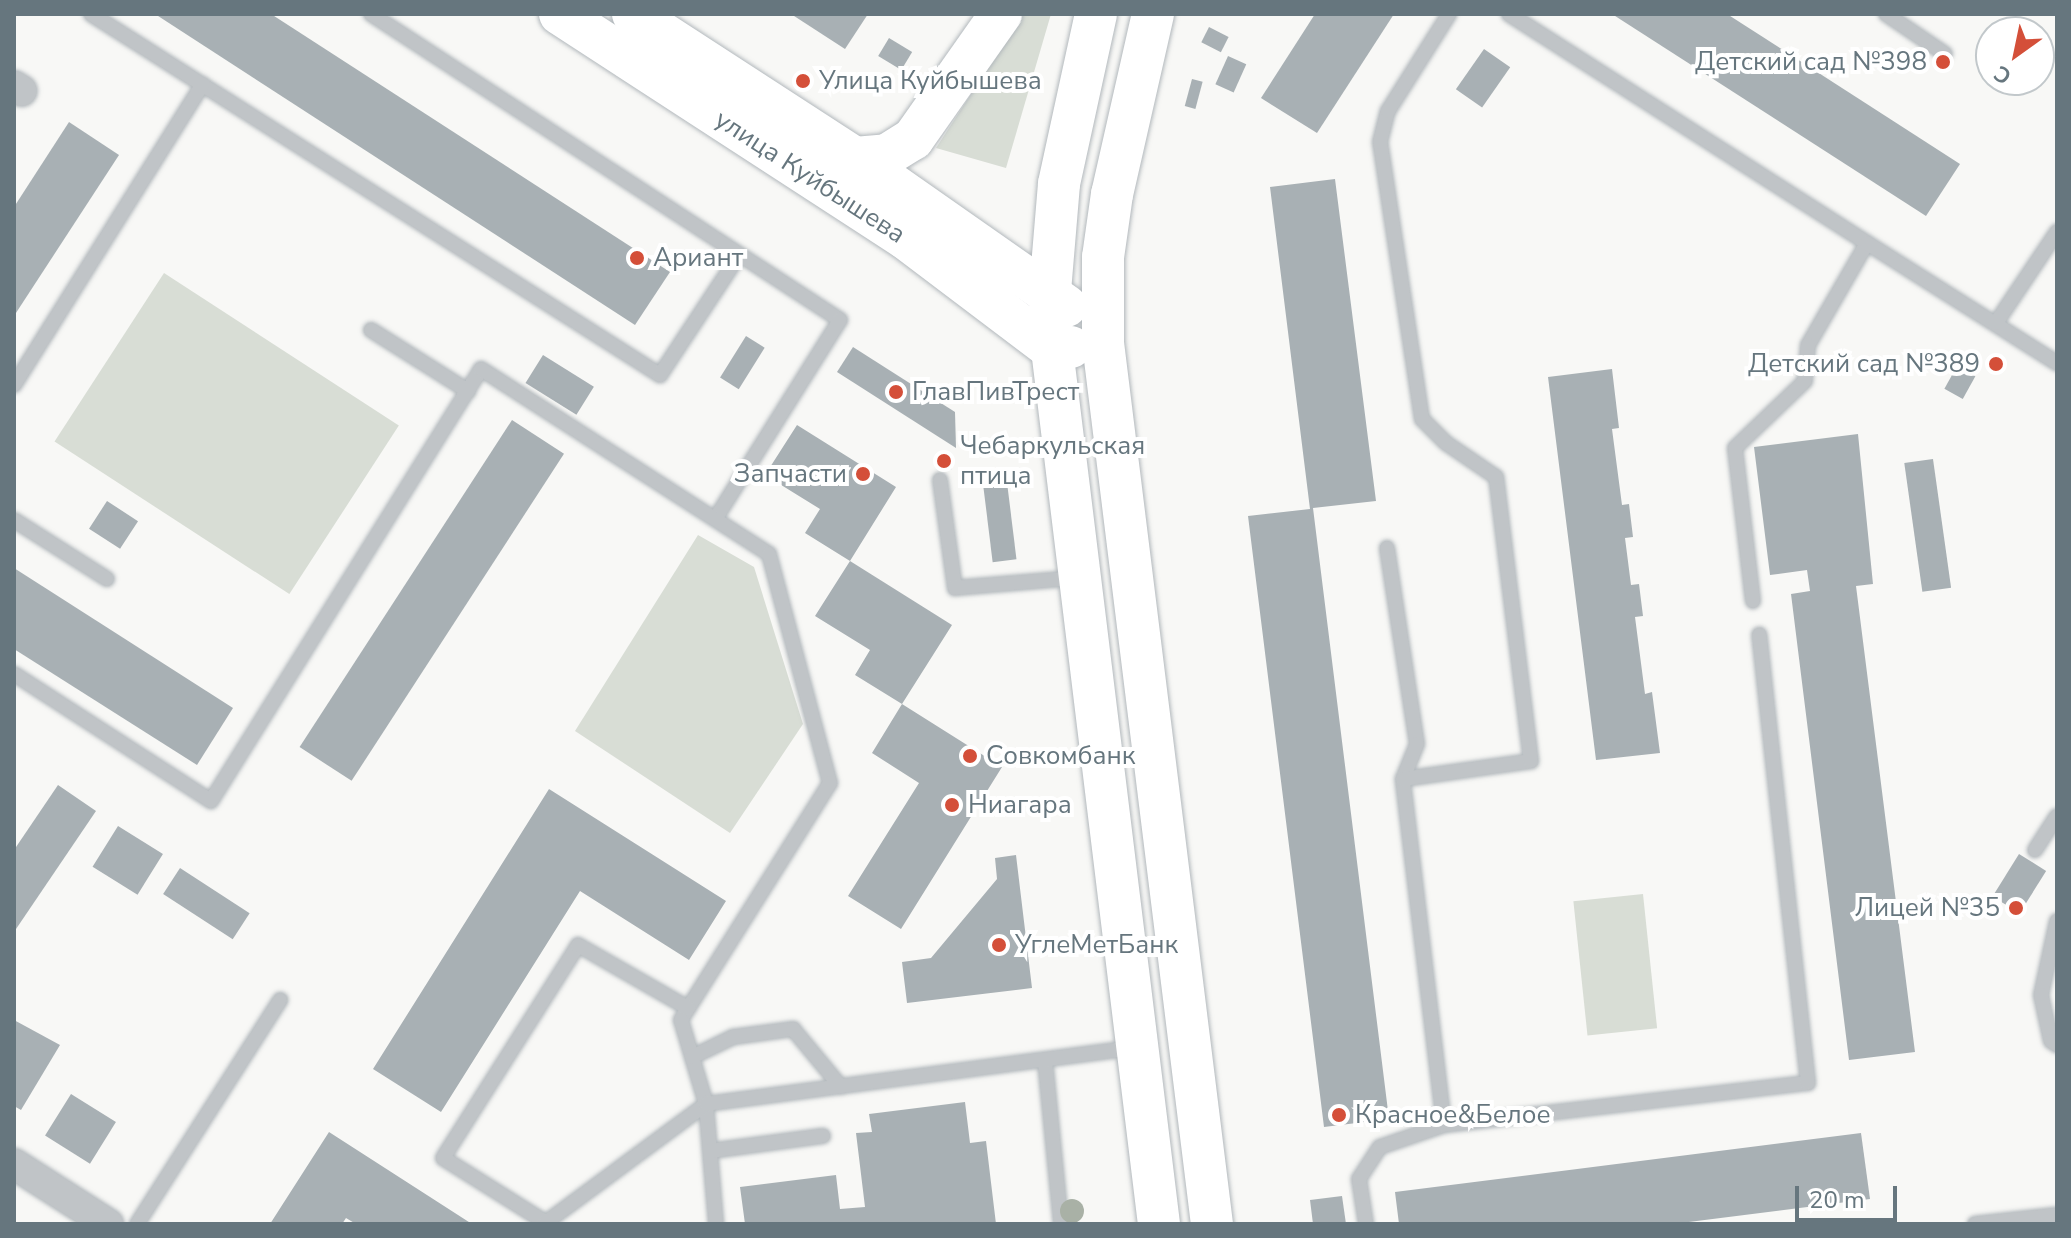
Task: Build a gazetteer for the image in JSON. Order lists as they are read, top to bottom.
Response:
{
  "streets": {
    "main road": ["улица Куйбышева"]
  },
  "places": [
    "Детский сад №398",
    "Улица Куйбышева",
    "Ариант",
    "Детский сад №389",
    "ГлавПивТрест",
    "Чебаркульская птица",
    "Запчасти",
    "Совкомбанк",
    "Ниагара",
    "Лицей №35",
    "УглеМетБанк",
    "Красное&Белое"
  ],
  "scale_bar": "20 m",
  "north": "bottom left"
}
